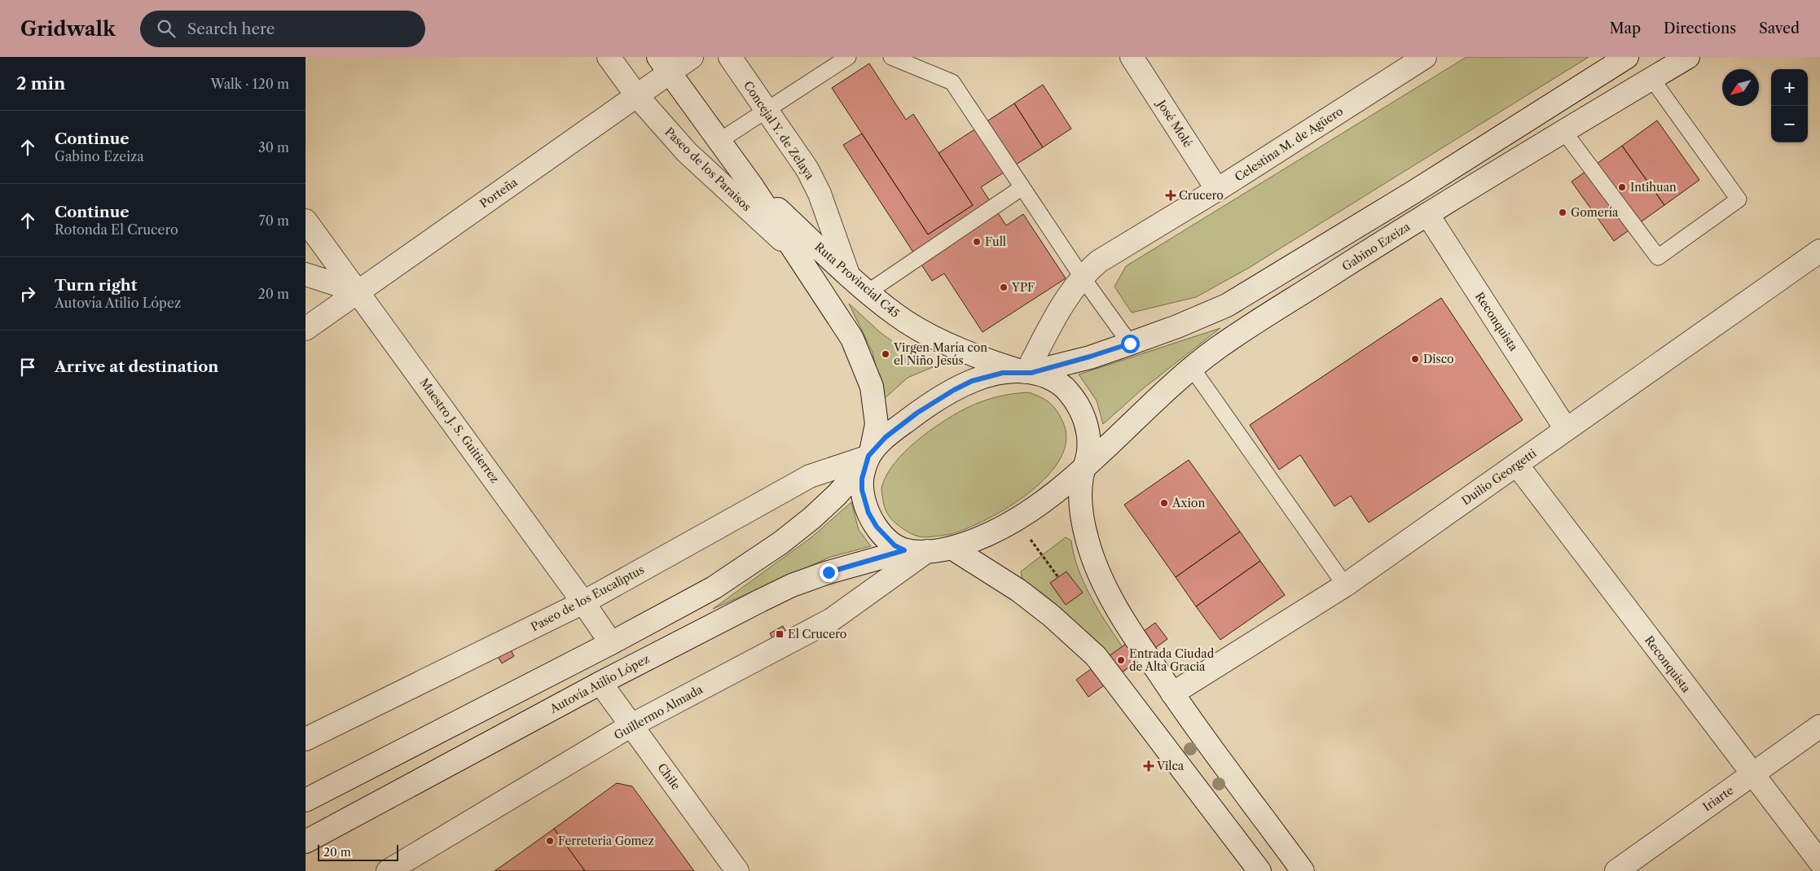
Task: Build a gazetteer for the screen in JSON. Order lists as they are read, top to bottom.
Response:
{
  "streets": {
    "street": [
      "José Molé",
      "Concejal Y. de Zelaya",
      "Celestina M. de Agüero",
      "Paseo de los Paraisos",
      "Porteña",
      "Gabino Ezeiza",
      "Ruta Provincial C45",
      "Reconquista",
      "Maestro J. S. Guitierrez",
      "Duilio Georgetti",
      "Paseo de los Eucaliptus",
      "Autovía Atilio López",
      "Guillermo Almada",
      "Chile",
      "Iriarte"
    ]
  },
  "crossings": [
    ["José Molé", "Celestina M. de Agüero"],
    ["Concejal Y. de Zelaya", "Ruta Provincial C45"],
    ["Celestina M. de Agüero", "Ruta Provincial C45"],
    ["Paseo de los Paraisos", "Porteña"],
    ["Paseo de los Paraisos", "Ruta Provincial C45"],
    ["Porteña", "Ruta Provincial C45"],
    ["Porteña", "Maestro J. S. Guitierrez"],
    ["Gabino Ezeiza", "Ruta Provincial C45"],
    ["Gabino Ezeiza", "Reconquista"],
    ["Gabino Ezeiza", "Autovía Atilio López"],
    ["Gabino Ezeiza", "Guillermo Almada"],
    ["Ruta Provincial C45", "Duilio Georgetti"],
    ["Ruta Provincial C45", "Paseo de los Eucaliptus"],
    ["Ruta Provincial C45", "Autovía Atilio López"],
    ["Reconquista", "Duilio Georgetti"],
    ["Reconquista", "Iriarte"],
    ["Maestro J. S. Guitierrez", "Paseo de los Eucaliptus"],
    ["Autovía Atilio López", "Chile"],
    ["Guillermo Almada", "Chile"]
  ],
  "places": {
    "other": [
      "Intihuan",
      "Gomería",
      "Full",
      "YPF",
      "Virgen María con el Niño Jesús",
      "Disco",
      "Axion",
      "Entrada Ciudad de Alta Gracia",
      "Ferreteria Gomez"
    ],
    "health": ["Crucero", "Vilca"],
    "transit": ["El Crucero"]
  },
  "scale_bar": "20 m",
  "north": "bottom left",
  "page": {
    "header": "Gridwalk",
    "search": "Search here",
    "nav": ["Map", "Directions", "Saved"],
    "heading": ["2 min", "Walk · 120 m"],
    "map_buttons": ["+", "−"],
    "list": [
      ["Continue", "Gabino Ezeiza", "30 m"],
      ["Continue", "Rotonda El Crucero", "70 m"],
      ["Turn right", "Autovía Atilio López", "20 m"],
      "Arrive at destination"
    ],
    "scale": "20 m"
  }
}
